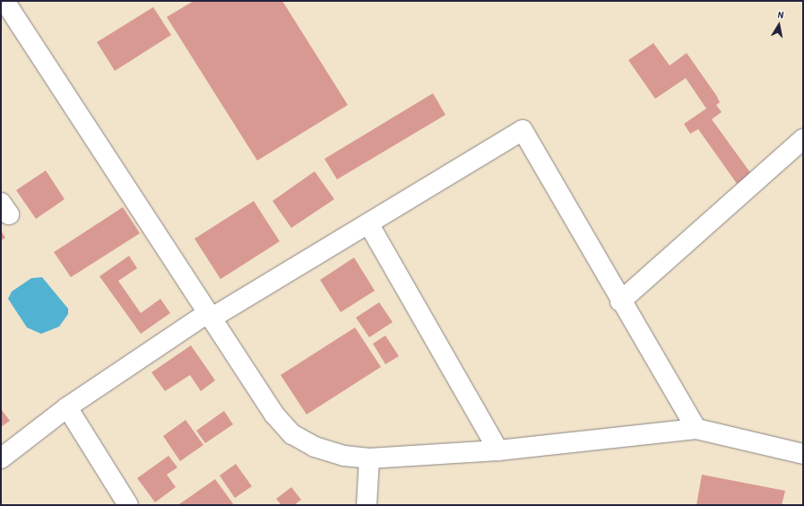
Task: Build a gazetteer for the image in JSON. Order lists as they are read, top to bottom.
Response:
{
  "north": "top"
}
